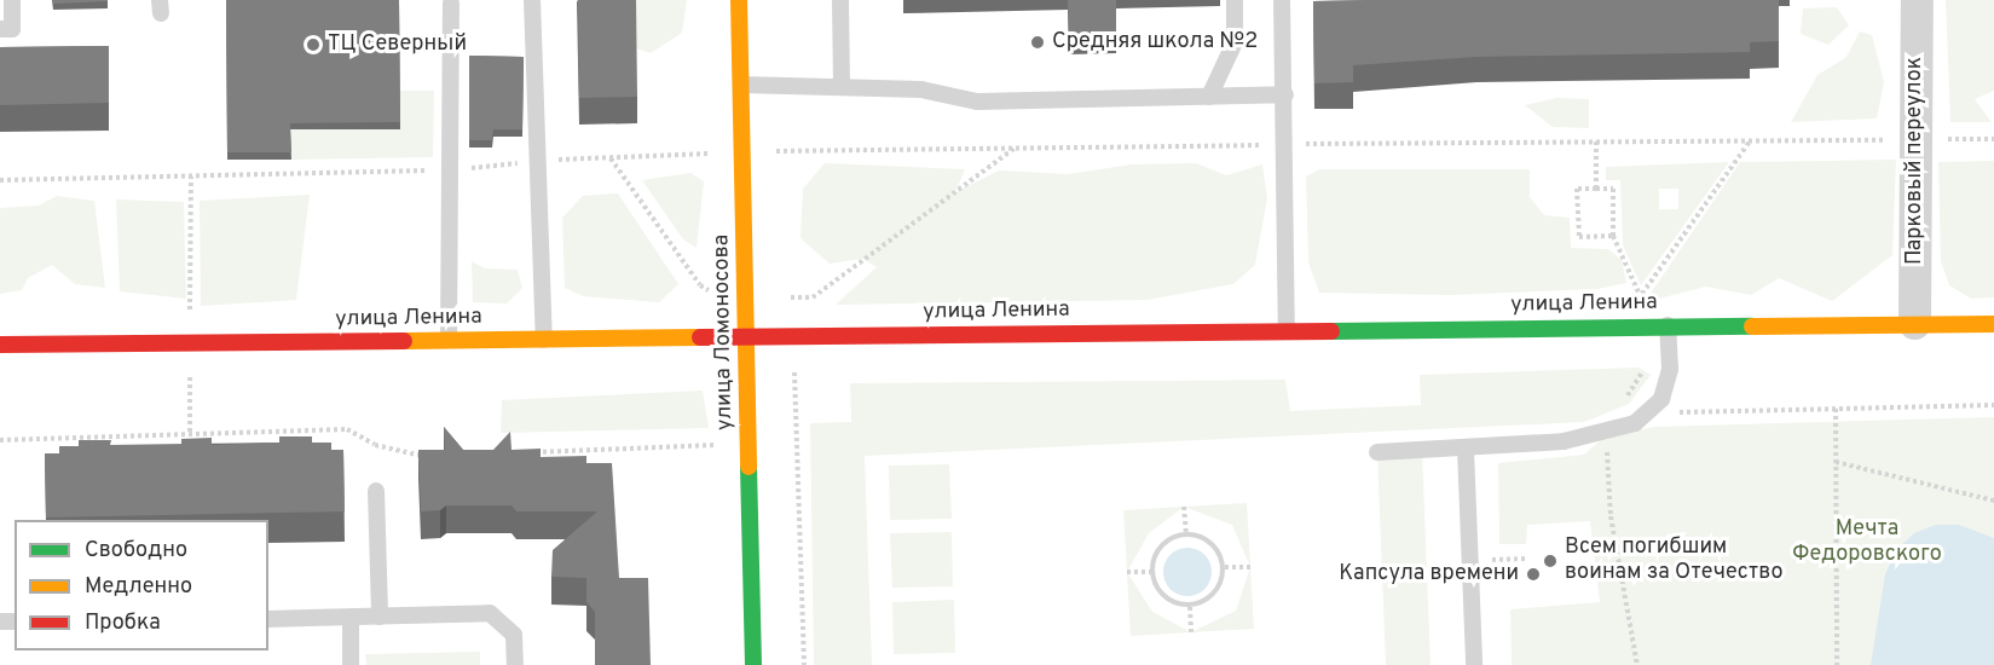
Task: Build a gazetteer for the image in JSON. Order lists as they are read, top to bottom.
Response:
{
  "streets": {
    "street": ["Парковый переулок", "улица Ленина", "улица Ломоносова"]
  },
  "crossings": [
    ["Парковый переулок", "улица Ленина"],
    ["улица Ленина", "улица Ломоносова"]
  ],
  "parks": ["Мечта Федоровского"],
  "places": [
    "Средняя школа №2",
    "ТЦ Северный",
    "Всем погибшим воинам за Отечество",
    "Капсула времени"
  ],
  "legend": ["Свободно", "Медленно", "Пробка"]
}
